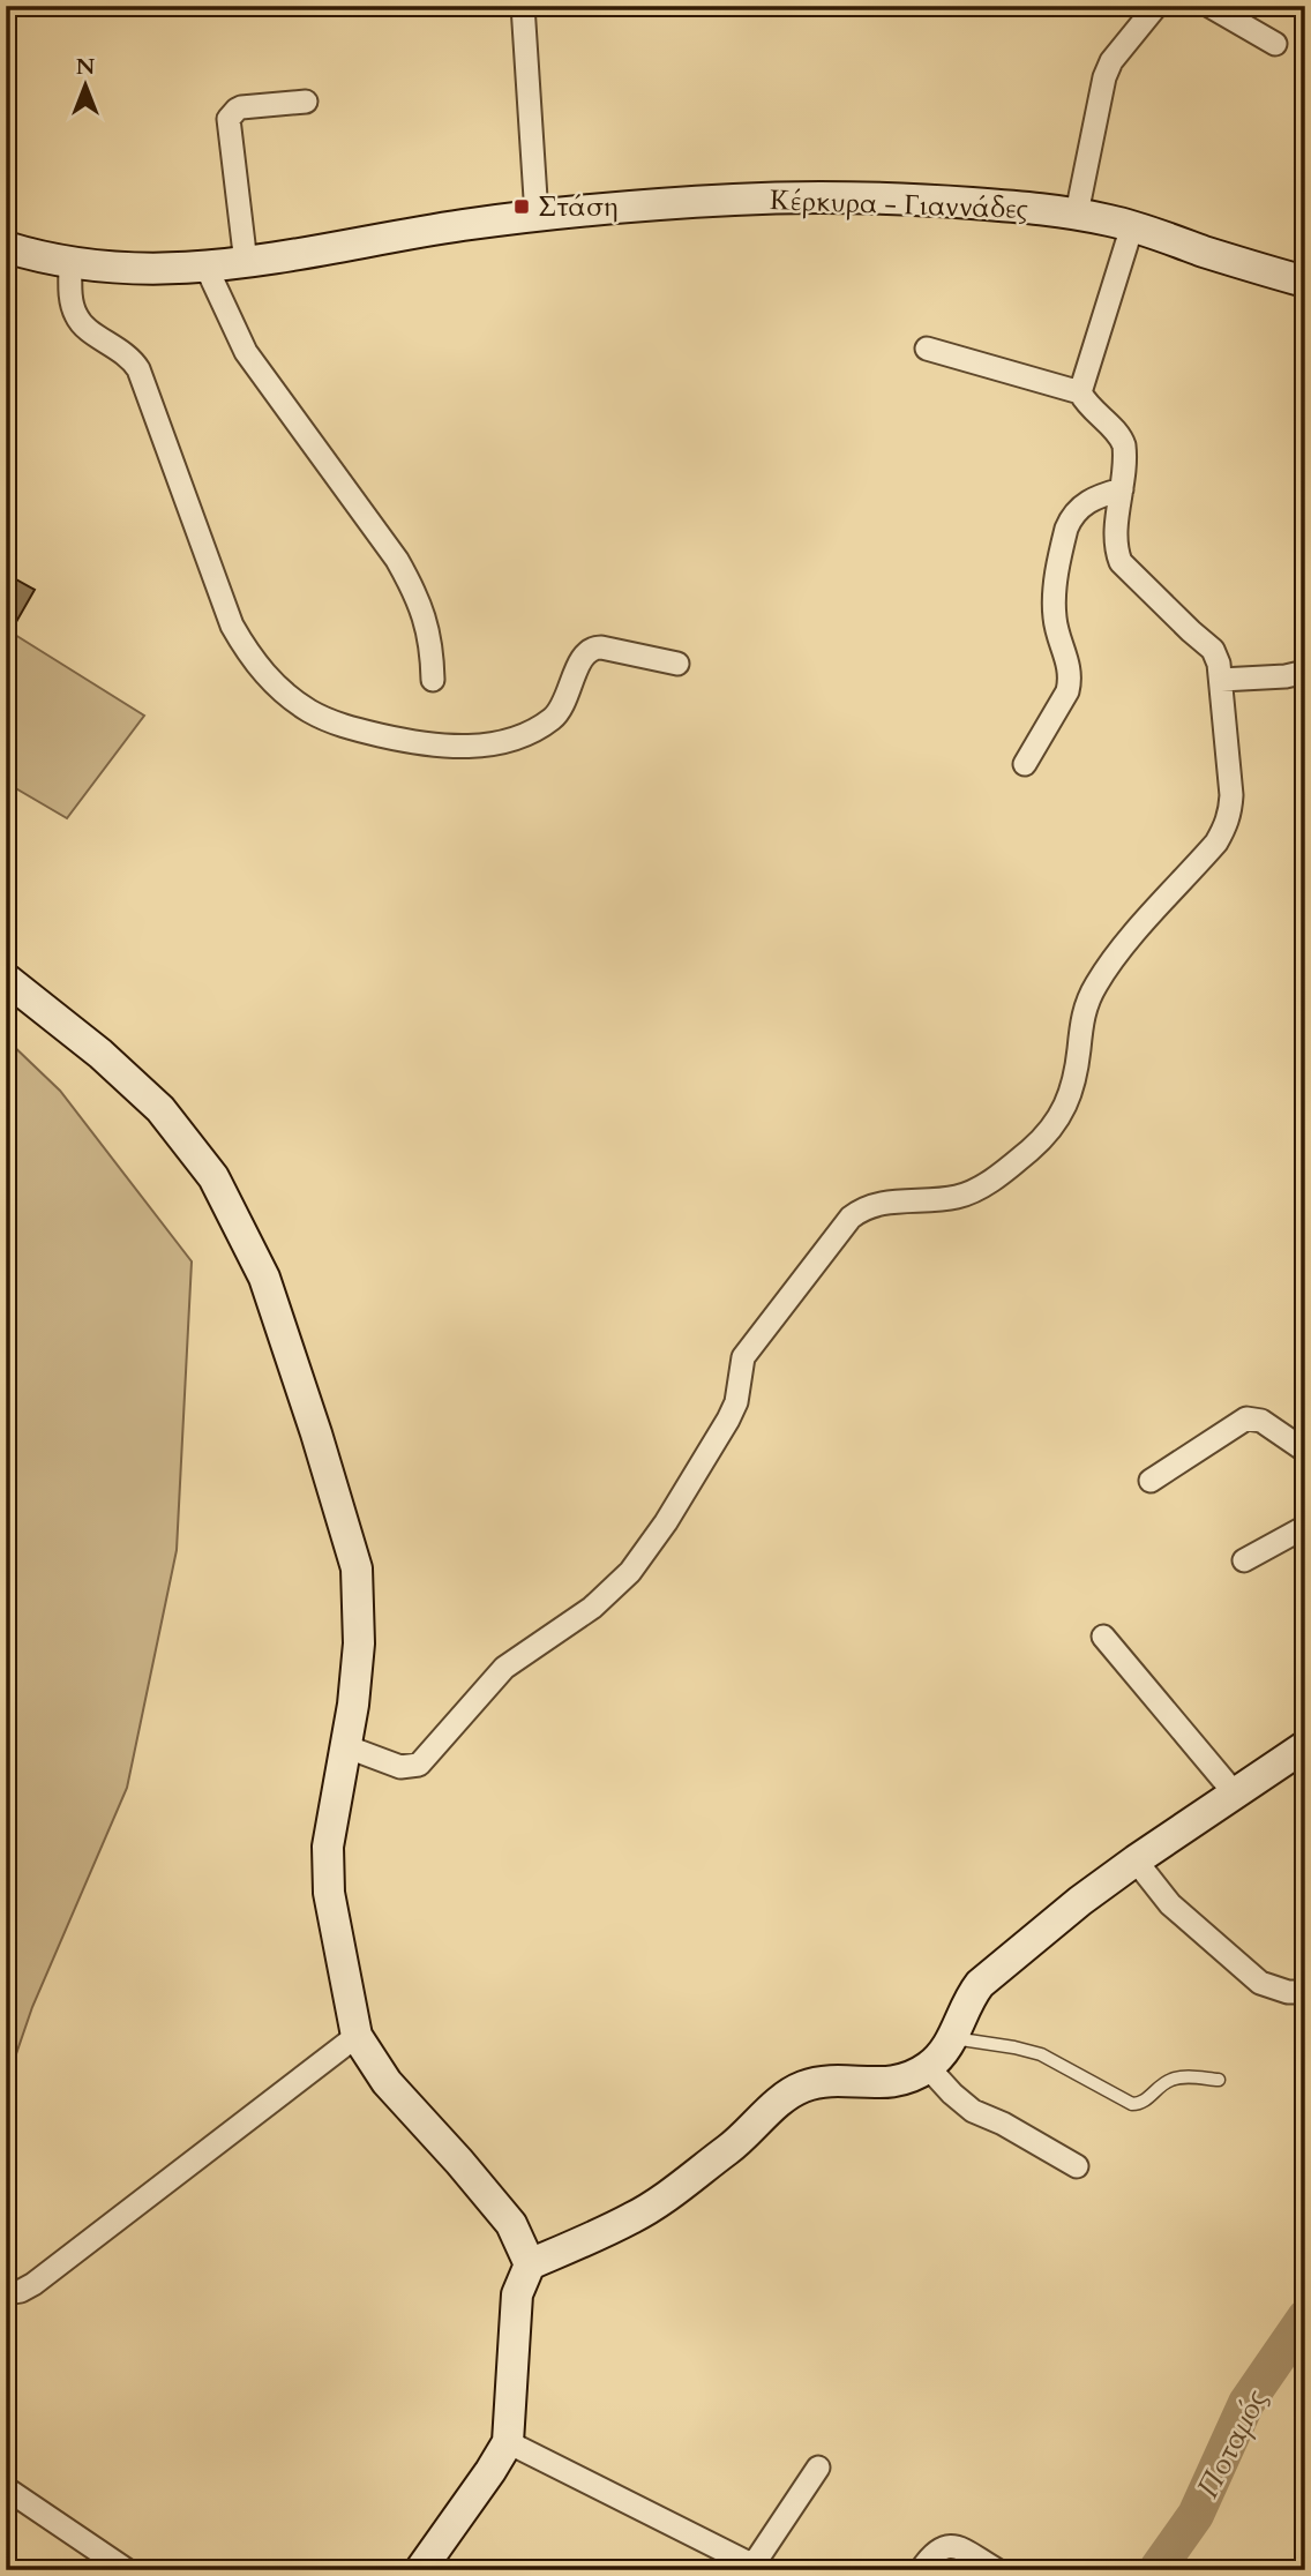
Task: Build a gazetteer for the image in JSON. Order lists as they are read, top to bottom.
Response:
{
  "streets": {
    "street": ["Κέρκυρα - Γιαννάδες"]
  },
  "water": ["Ποταμός"],
  "places": {
    "transit": ["Στάση"]
  },
  "north": "top"
}
